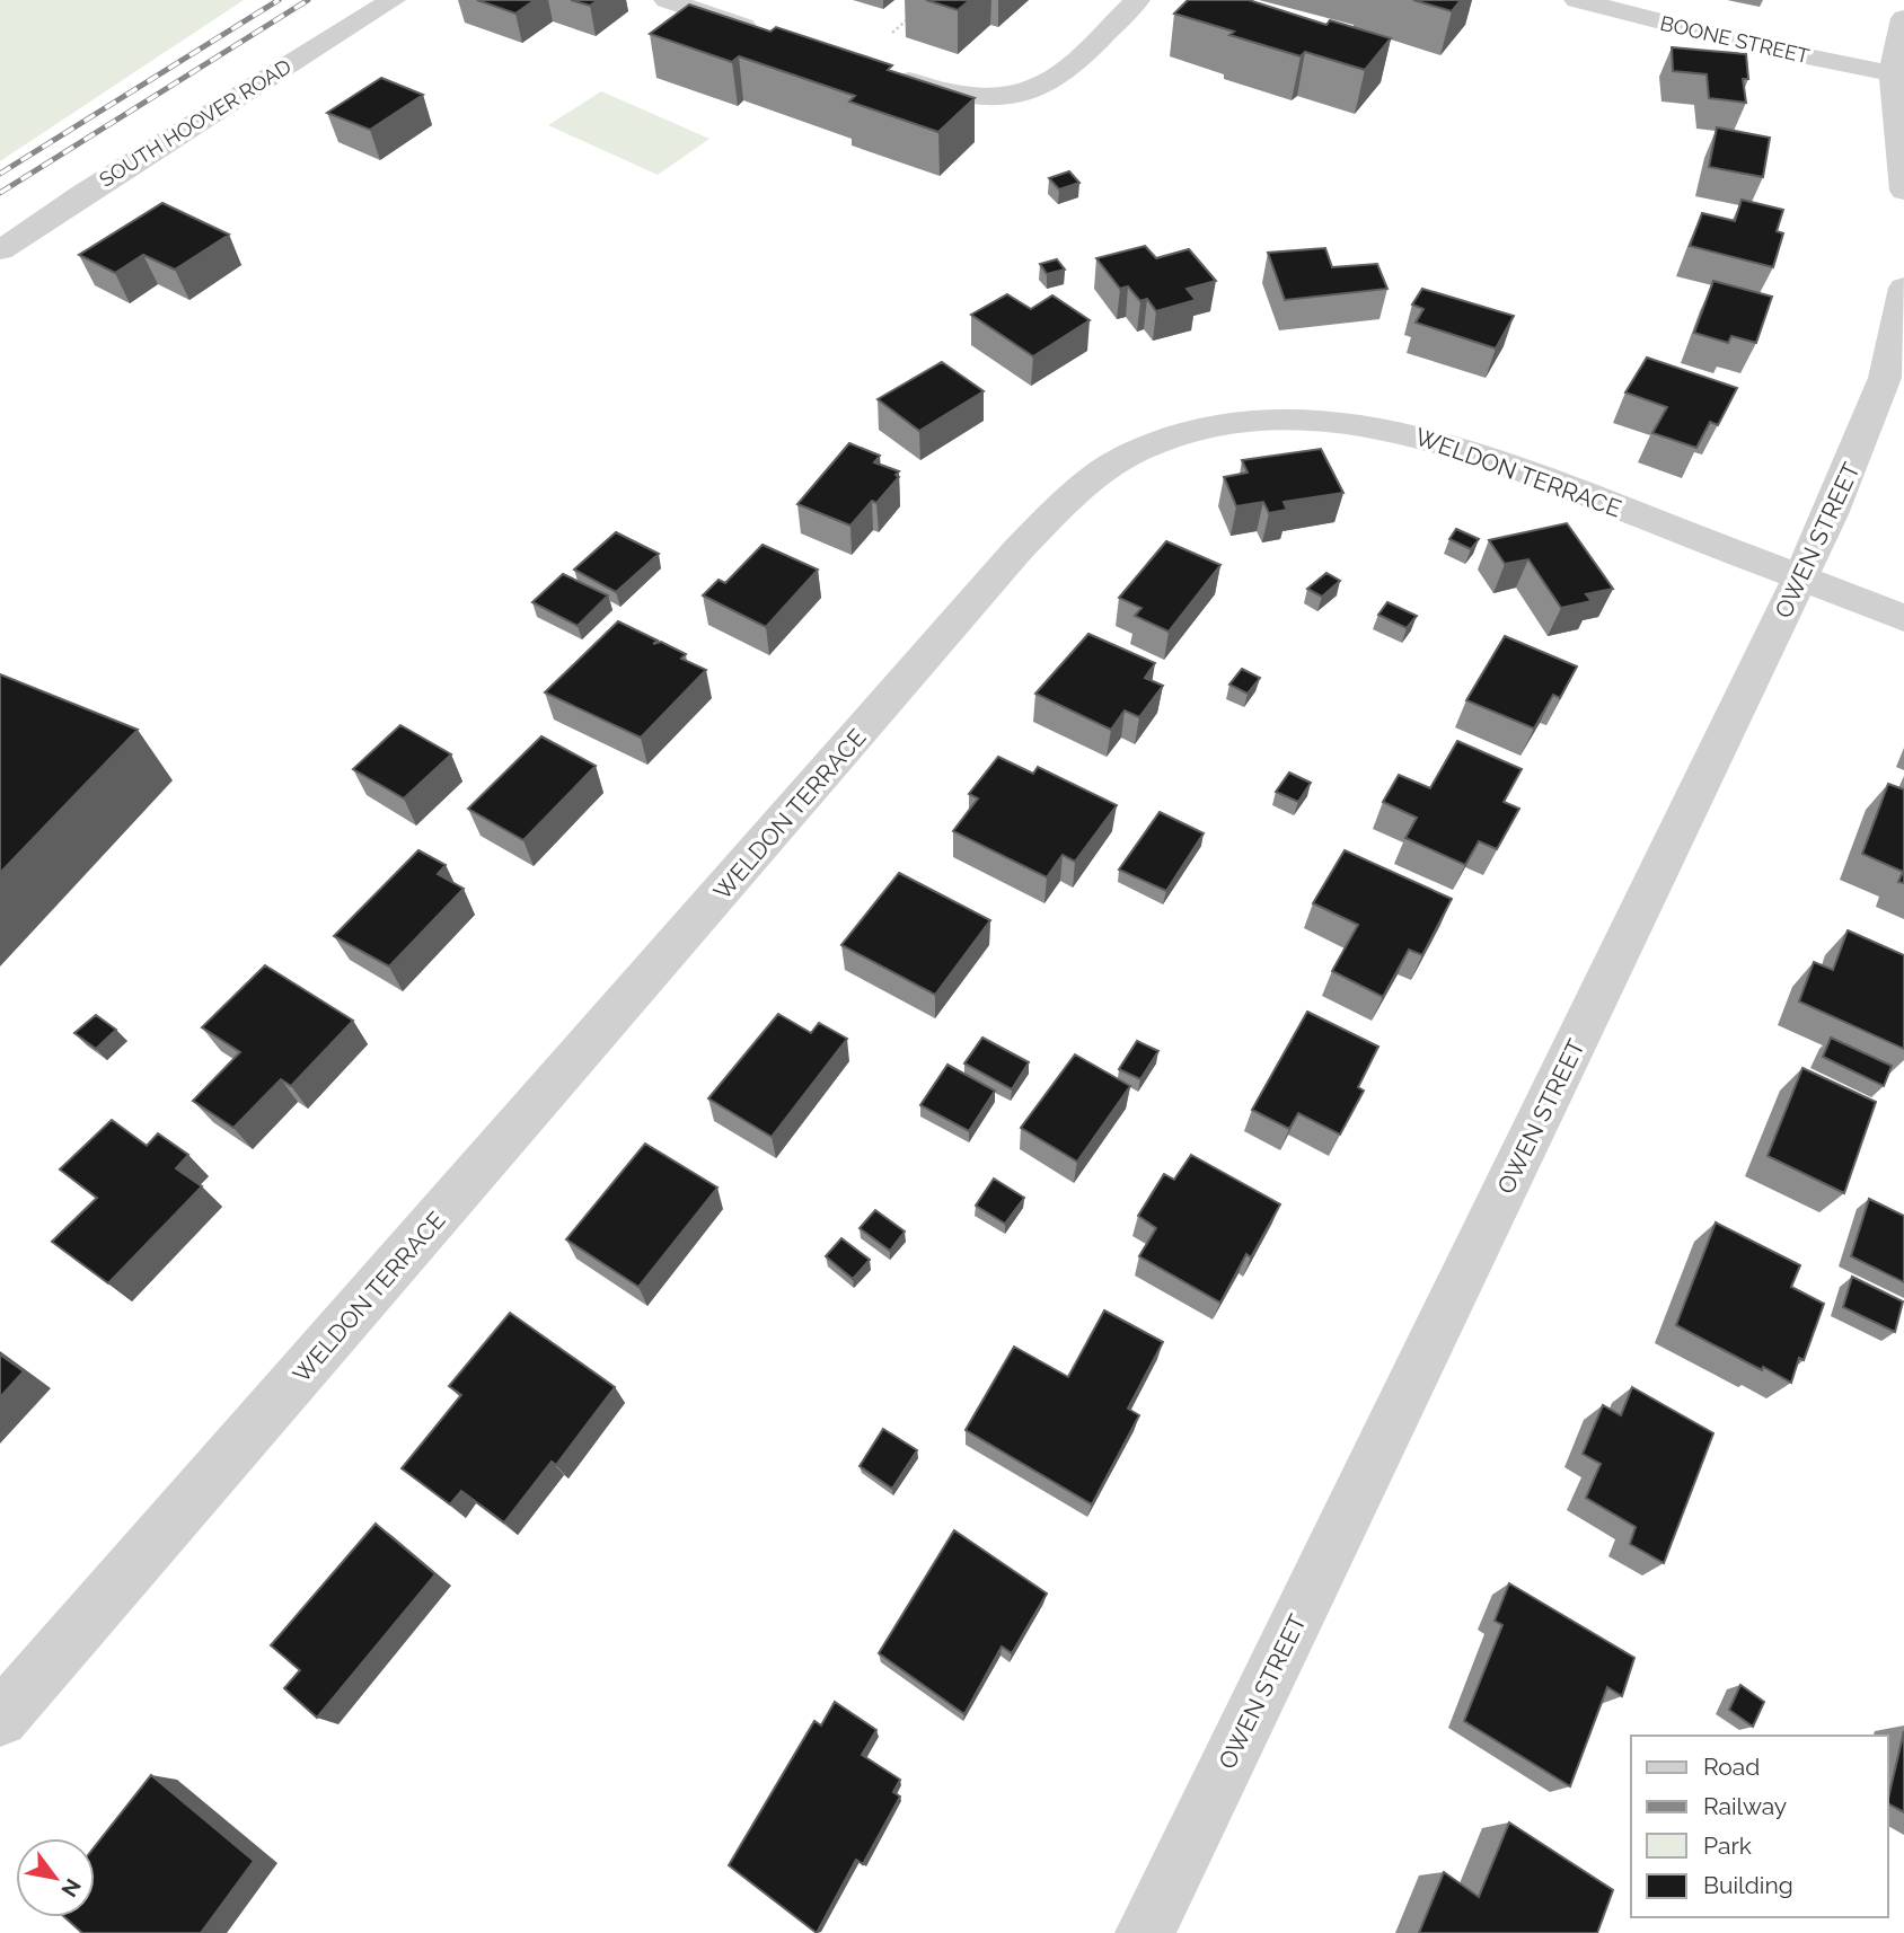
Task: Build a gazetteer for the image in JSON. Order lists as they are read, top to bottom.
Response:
{
  "streets": {
    "street": [
      "BOONE STREET",
      "SOUTH HOOVER ROAD",
      "WELDON TERRACE",
      "OWEN STREET"
    ]
  },
  "crossings": [
    ["WELDON TERRACE", "OWEN STREET"]
  ],
  "legend": [
    "Road",
    "Railway",
    "Park",
    "Building"
  ],
  "north": "bottom right"
}
